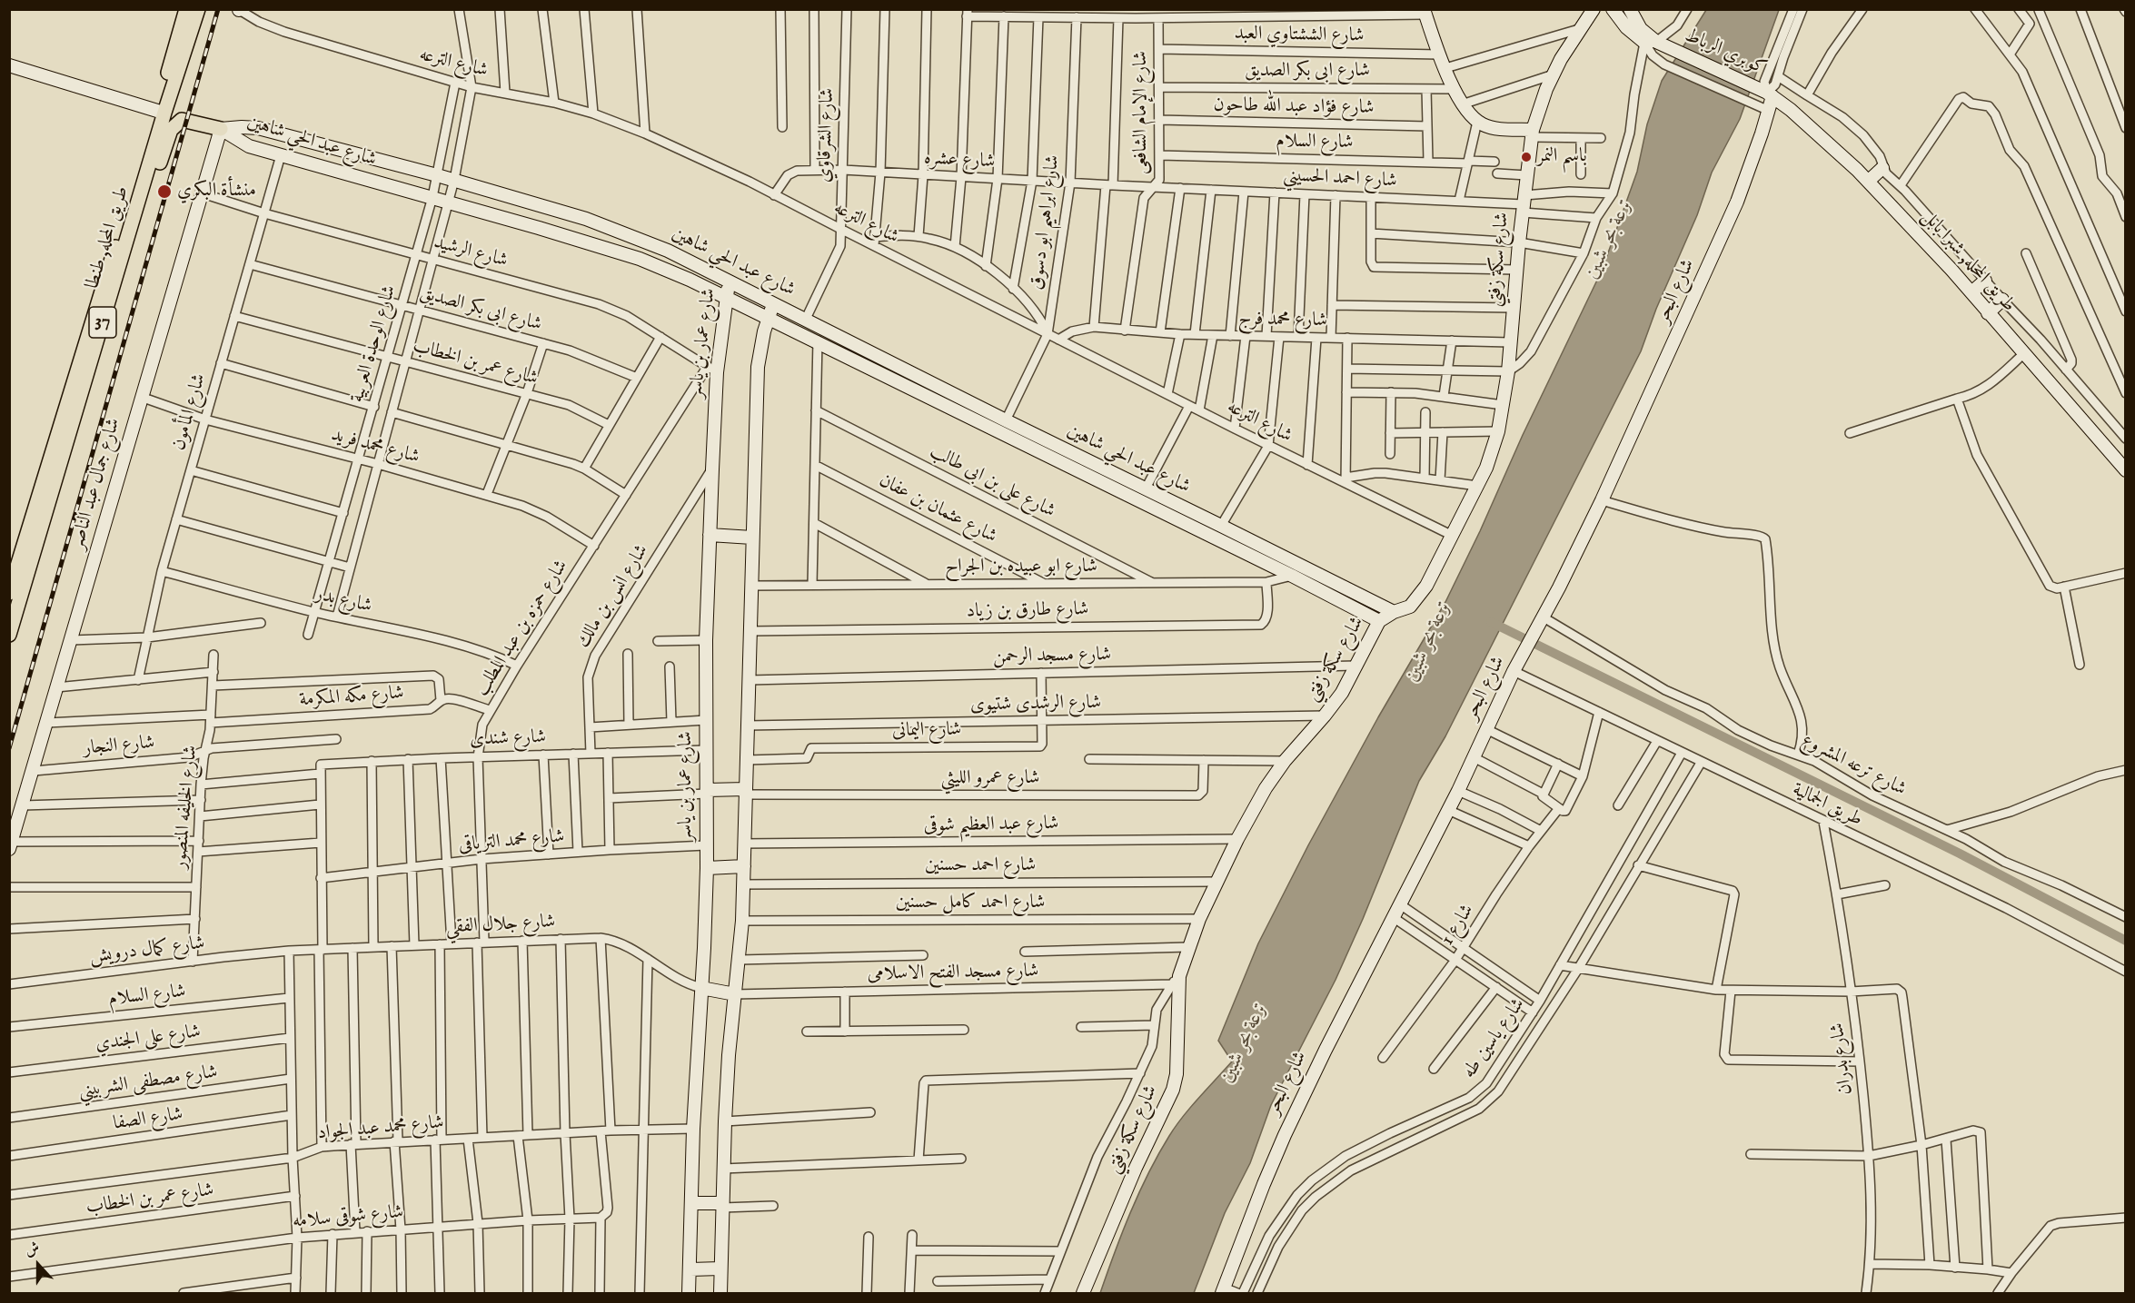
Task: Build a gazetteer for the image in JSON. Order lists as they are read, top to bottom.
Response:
{
  "streets": {
    "main road": [
      "كوبري الرباط",
      "شارع عبد الحي شاهين",
      "طريق المحله, طنطا",
      "شارع سكة زفتي",
      "طريق المحله, شبرا بابل",
      "شارع البحر",
      "37",
      "شارع عمار بن ياسر",
      "شارع جمال عبد الناصر"
    ],
    "street": [
      "شارع الششتاوي العبد",
      "شارع الترعه",
      "شارع ابى بكر الصديق",
      "شارع فؤاد عبد الله طاحون",
      "شارع الإمام الشافعى",
      "شارع الشرقاوي",
      "شارع السلام",
      "شارع عشره",
      "شارع احمد الحسيني",
      "شارع ابراهيم ابو دسوق",
      "شارع الرشيد",
      "شارع محمد فرج",
      "شارع الوحدة العربية",
      "شارع عمر بن الخطاب",
      "شارع المأمون",
      "شارع محمد فريد",
      "شارع على بن ابى طالب",
      "شارع عثمان بن عفان",
      "شارع ابو عبيده بن الجراح",
      "شارع انس بن مالك",
      "شارع بدر",
      "شارع طارق بن زياد",
      "شارع حمزه بن عبد المطلب",
      "شارع مسجد الرحمن",
      "شارع مكه المكرمة",
      "شارع الرشدى شتيوى",
      "شارع اليمانى",
      "شارع شندى",
      "شارع النجار",
      "شارع ترعه المشروع",
      "شارع عمرو الليثي",
      "طريق الجمالية",
      "شارع الخليفه المنصور",
      "شارع عبد العظيم شوقى",
      "شارع محمد الترياقى",
      "شارع احمد حسنين",
      "شارع احمد كامل حسنين",
      "شارع جلال الفقي",
      "شارع 1",
      "شارع كمال درويش",
      "شارع مسجد الفتح الاسلامى",
      "شارع على الجندي",
      "شارع ياسين طه",
      "شارع بدران",
      "شارع مصطفى الشربيني",
      "شارع الصفا",
      "شارع محمد عبد الجواد",
      "شارع شوقى سلامه"
    ]
  },
  "crossings": [
    ["شارع الششتاوي العبد", "شارع الإمام الشافعى"],
    ["كوبري الرباط", "طريق المحله, شبرا بابل"],
    ["كوبري الرباط", "شارع البحر"],
    ["شارع الترعه", "شارع الشرقاوي"],
    ["شارع الترعه", "شارع عشره"],
    ["شارع الترعه", "شارع ابراهيم ابو دسوق"],
    ["شارع الترعه", "شارع سكة زفتي"],
    ["شارع الترعه", "شارع محمد فرج"],
    ["شارع الترعه", "شارع الوحدة العربية"],
    ["شارع ابى بكر الصديق", "شارع الإمام الشافعى"],
    ["شارع ابى بكر الصديق", "شارع الوحدة العربية"],
    ["شارع ابى بكر الصديق", "شارع المأمون"],
    ["شارع فؤاد عبد الله طاحون", "شارع الإمام الشافعى"],
    ["شارع الإمام الشافعى", "شارع السلام"],
    ["شارع الإمام الشافعى", "شارع عشره"],
    ["شارع الإمام الشافعى", "شارع احمد الحسيني"],
    ["شارع الإمام الشافعى", "شارع محمد فرج"],
    ["شارع الشرقاوي", "شارع عبد الحي شاهين"],
    ["شارع الشرقاوي", "شارع عشره"],
    ["شارع عبد الحي شاهين", "شارع ابراهيم ابو دسوق"],
    ["شارع عبد الحي شاهين", "شارع سكة زفتي"],
    ["شارع عبد الحي شاهين", "شارع عمار بن ياسر"],
    ["شارع عبد الحي شاهين", "شارع الوحدة العربية"],
    ["شارع عبد الحي شاهين", "شارع المأمون"],
    ["شارع عبد الحي شاهين", "شارع جمال عبد الناصر"],
    ["شارع عبد الحي شاهين", "شارع ابو عبيده بن الجراح"],
    ["شارع عشره", "شارع احمد الحسيني"],
    ["شارع عشره", "شارع ابراهيم ابو دسوق"],
    ["شارع احمد الحسيني", "شارع سكة زفتي"],
    ["شارع الرشيد", "شارع عمار بن ياسر"],
    ["شارع الرشيد", "شارع الوحدة العربية"],
    ["شارع الرشيد", "شارع المأمون"],
    ["شارع الرشيد", "شارع جمال عبد الناصر"],
    ["شارع الرشيد", "شارع حمزه بن عبد المطلب"],
    ["شارع سكة زفتي", "شارع محمد فرج"],
    ["شارع سكة زفتي", "شارع مسجد الرحمن"],
    ["شارع سكة زفتي", "شارع الرشدى شتيوى"],
    ["شارع سكة زفتي", "شارع عبد العظيم شوقى"],
    ["شارع سكة زفتي", "شارع احمد حسنين"],
    ["شارع سكة زفتي", "شارع احمد كامل حسنين"],
    ["شارع سكة زفتي", "شارع مسجد الفتح الاسلامى"],
    ["طريق المحله, شبرا بابل", "شارع البحر"],
    ["شارع البحر", "شارع ترعه المشروع"],
    ["شارع البحر", "طريق الجمالية"],
    ["شارع عمار بن ياسر", "شارع انس بن مالك"],
    ["شارع عمار بن ياسر", "شارع حمزه بن عبد المطلب"],
    ["شارع عمار بن ياسر", "شارع شندى"],
    ["شارع عمار بن ياسر", "شارع محمد الترياقى"],
    ["شارع عمار بن ياسر", "شارع جلال الفقي"],
    ["شارع عمار بن ياسر", "شارع محمد عبد الجواد"],
    ["شارع الوحدة العربية", "شارع عمر بن الخطاب"],
    ["شارع الوحدة العربية", "شارع محمد فريد"],
    ["شارع الوحدة العربية", "شارع بدر"],
    ["شارع عمر بن الخطاب", "شارع المأمون"],
    ["شارع المأمون", "شارع محمد فريد"],
    ["شارع المأمون", "شارع بدر"],
    ["شارع محمد فريد", "شارع جمال عبد الناصر"],
    ["شارع محمد فريد", "شارع حمزه بن عبد المطلب"],
    ["شارع على بن ابى طالب", "شارع ابو عبيده بن الجراح"],
    ["شارع جمال عبد الناصر", "شارع مكه المكرمة"],
    ["شارع جمال عبد الناصر", "شارع النجار"],
    ["شارع عثمان بن عفان", "شارع ابو عبيده بن الجراح"],
    ["شارع ابو عبيده بن الجراح", "شارع طارق بن زياد"],
    ["شارع انس بن مالك", "شارع شندى"],
    ["شارع بدر", "شارع حمزه بن عبد المطلب"],
    ["شارع حمزه بن عبد المطلب", "شارع مكه المكرمة"],
    ["شارع حمزه بن عبد المطلب", "شارع شندى"],
    ["شارع حمزه بن عبد المطلب", "شارع محمد الترياقى"],
    ["شارع حمزه بن عبد المطلب", "شارع جلال الفقي"],
    ["شارع حمزه بن عبد المطلب", "شارع محمد عبد الجواد"],
    ["شارع مسجد الرحمن", "شارع اليمانى"],
    ["شارع مكه المكرمة", "شارع الخليفه المنصور"],
    ["شارع الرشدى شتيوى", "شارع اليمانى"],
    ["شارع النجار", "شارع الخليفه المنصور"],
    ["طريق الجمالية", "شارع ياسين طه"],
    ["طريق الجمالية", "شارع بدران"],
    ["شارع الخليفه المنصور", "شارع كمال درويش"],
    ["شارع جلال الفقي", "شارع كمال درويش"]
  ],
  "water": ["ترعة بحر شبين"],
  "places": ["باسم النمر", "منشأة البكري"],
  "north": "top"
}
